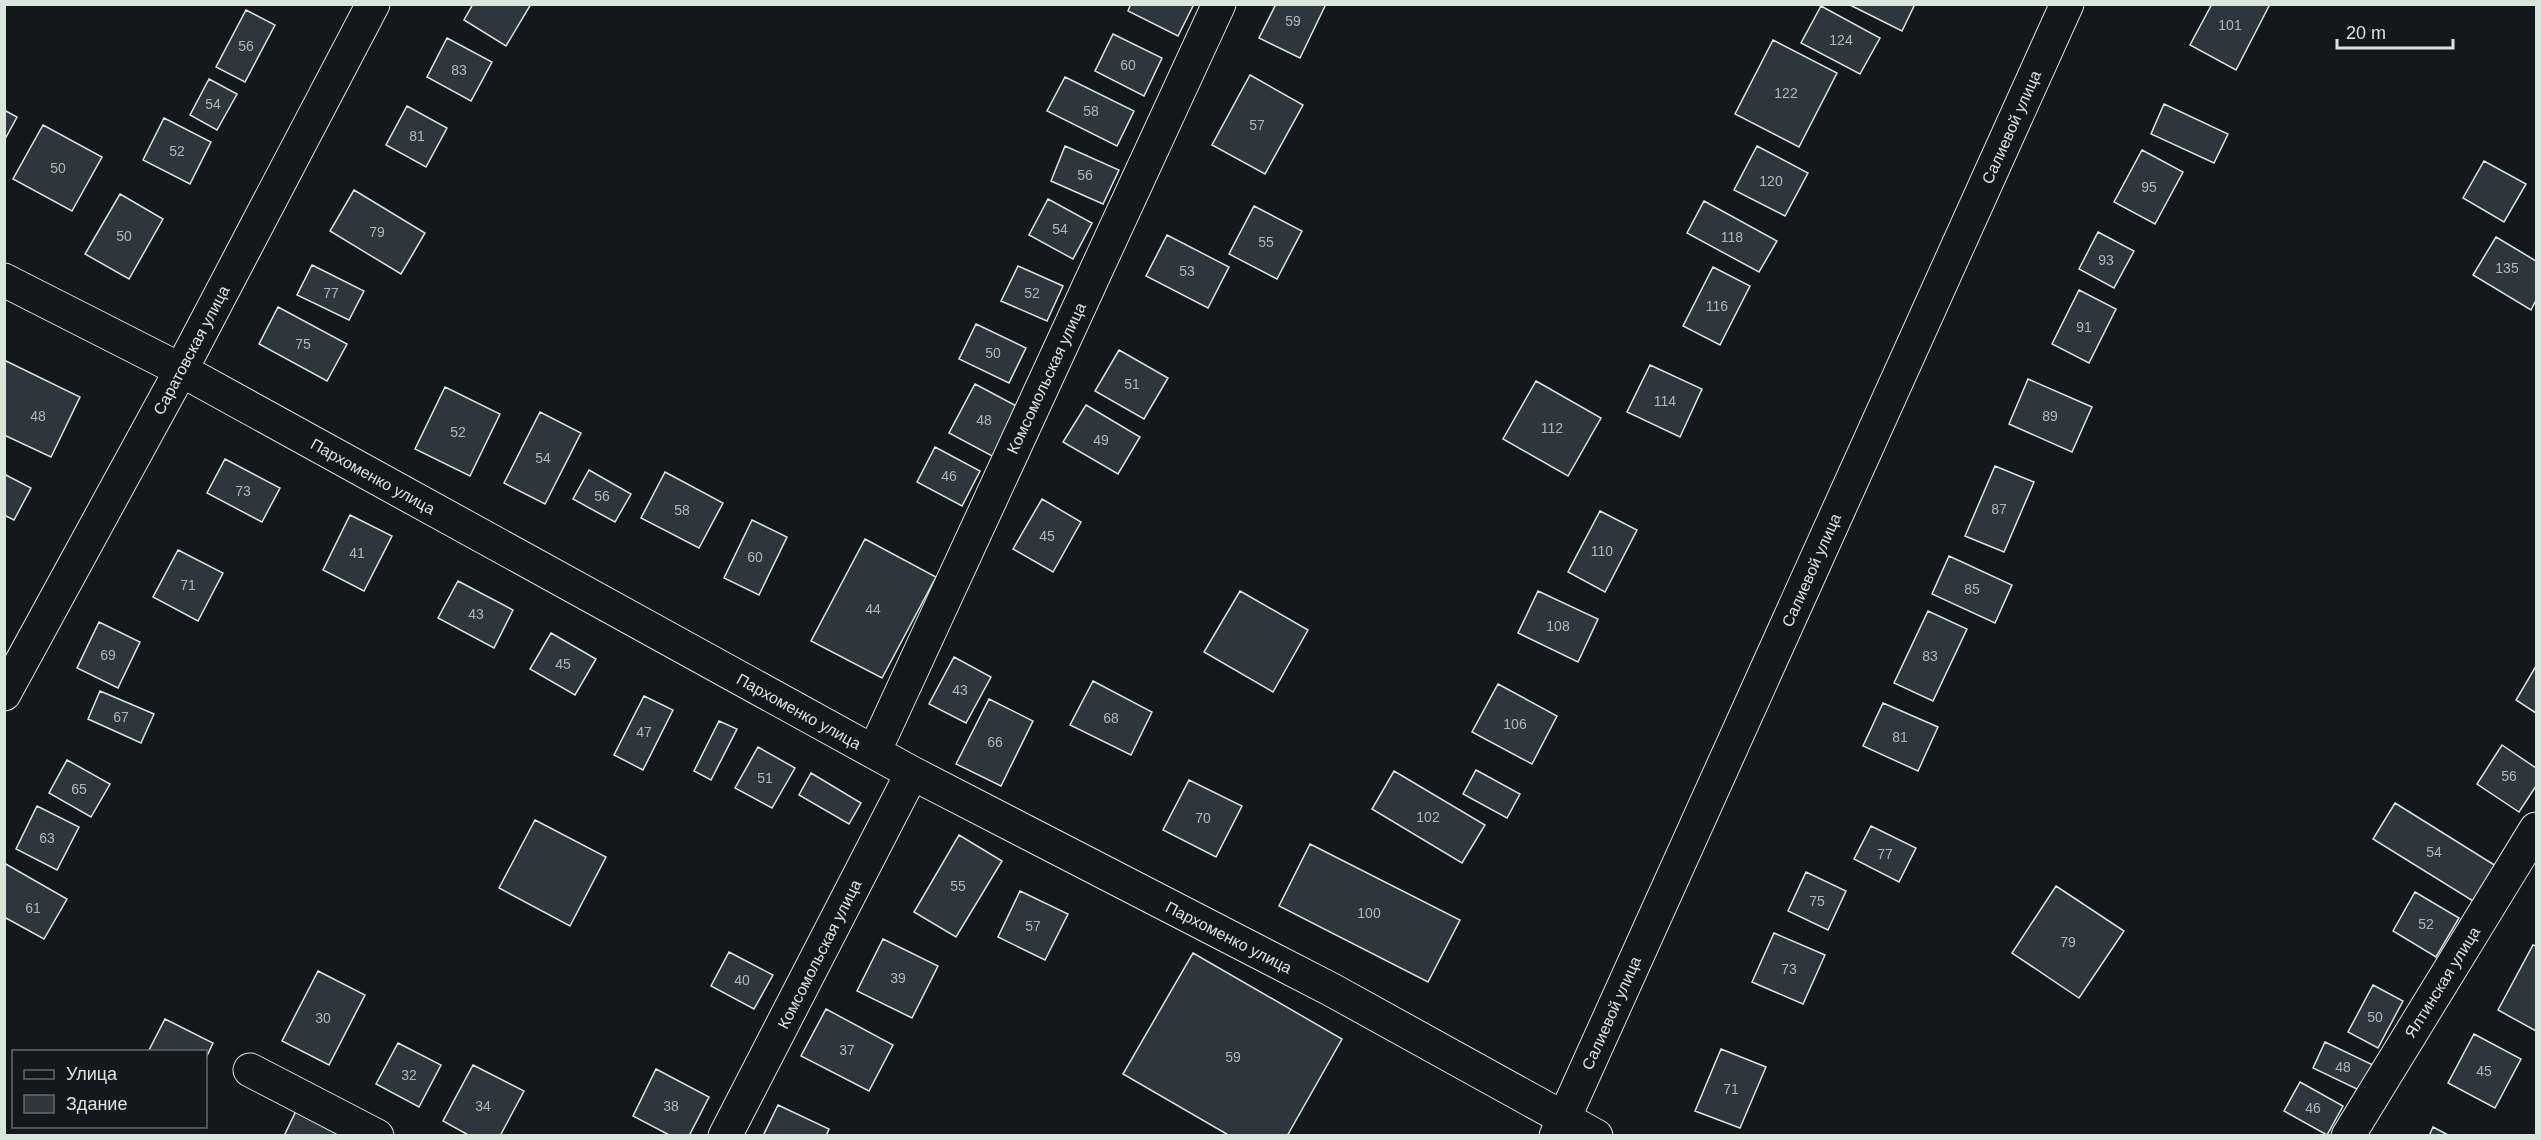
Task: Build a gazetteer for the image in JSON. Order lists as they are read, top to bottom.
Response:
{
  "streets": {
    "street": [
      "Салиевой улица",
      "Саратовская улица",
      "Комсомольская улица",
      "Пархоменко улица",
      "Ялтинская улица"
    ]
  },
  "crossings": [
    ["Салиевой улица", "Пархоменко улица"],
    ["Саратовская улица", "Пархоменко улица"],
    ["Комсомольская улица", "Пархоменко улица"]
  ],
  "house_numbers": [
    "59",
    "101",
    "124",
    "56",
    "60",
    "83",
    "122",
    "54",
    "58",
    "57",
    "81",
    "52",
    "50",
    "56",
    "120",
    "95",
    "54",
    "79",
    "50",
    "118",
    "55",
    "93",
    "135",
    "53",
    "77",
    "52",
    "116",
    "91",
    "75",
    "50",
    "51",
    "114",
    "48",
    "89",
    "48",
    "112",
    "52",
    "49",
    "54",
    "46",
    "73",
    "56",
    "87",
    "58",
    "45",
    "110",
    "41",
    "60",
    "71",
    "85",
    "44",
    "43",
    "108",
    "69",
    "83",
    "45",
    "43",
    "67",
    "68",
    "106",
    "47",
    "81",
    "66",
    "56",
    "51",
    "65",
    "102",
    "70",
    "63",
    "54",
    "77",
    "55",
    "75",
    "61",
    "100",
    "52",
    "57",
    "79",
    "73",
    "39",
    "40",
    "50",
    "30",
    "37",
    "59",
    "48",
    "45",
    "32",
    "71",
    "34",
    "38",
    "46"
  ],
  "legend": ["Улица", "Здание"],
  "scale_bar": "20 m"
}
